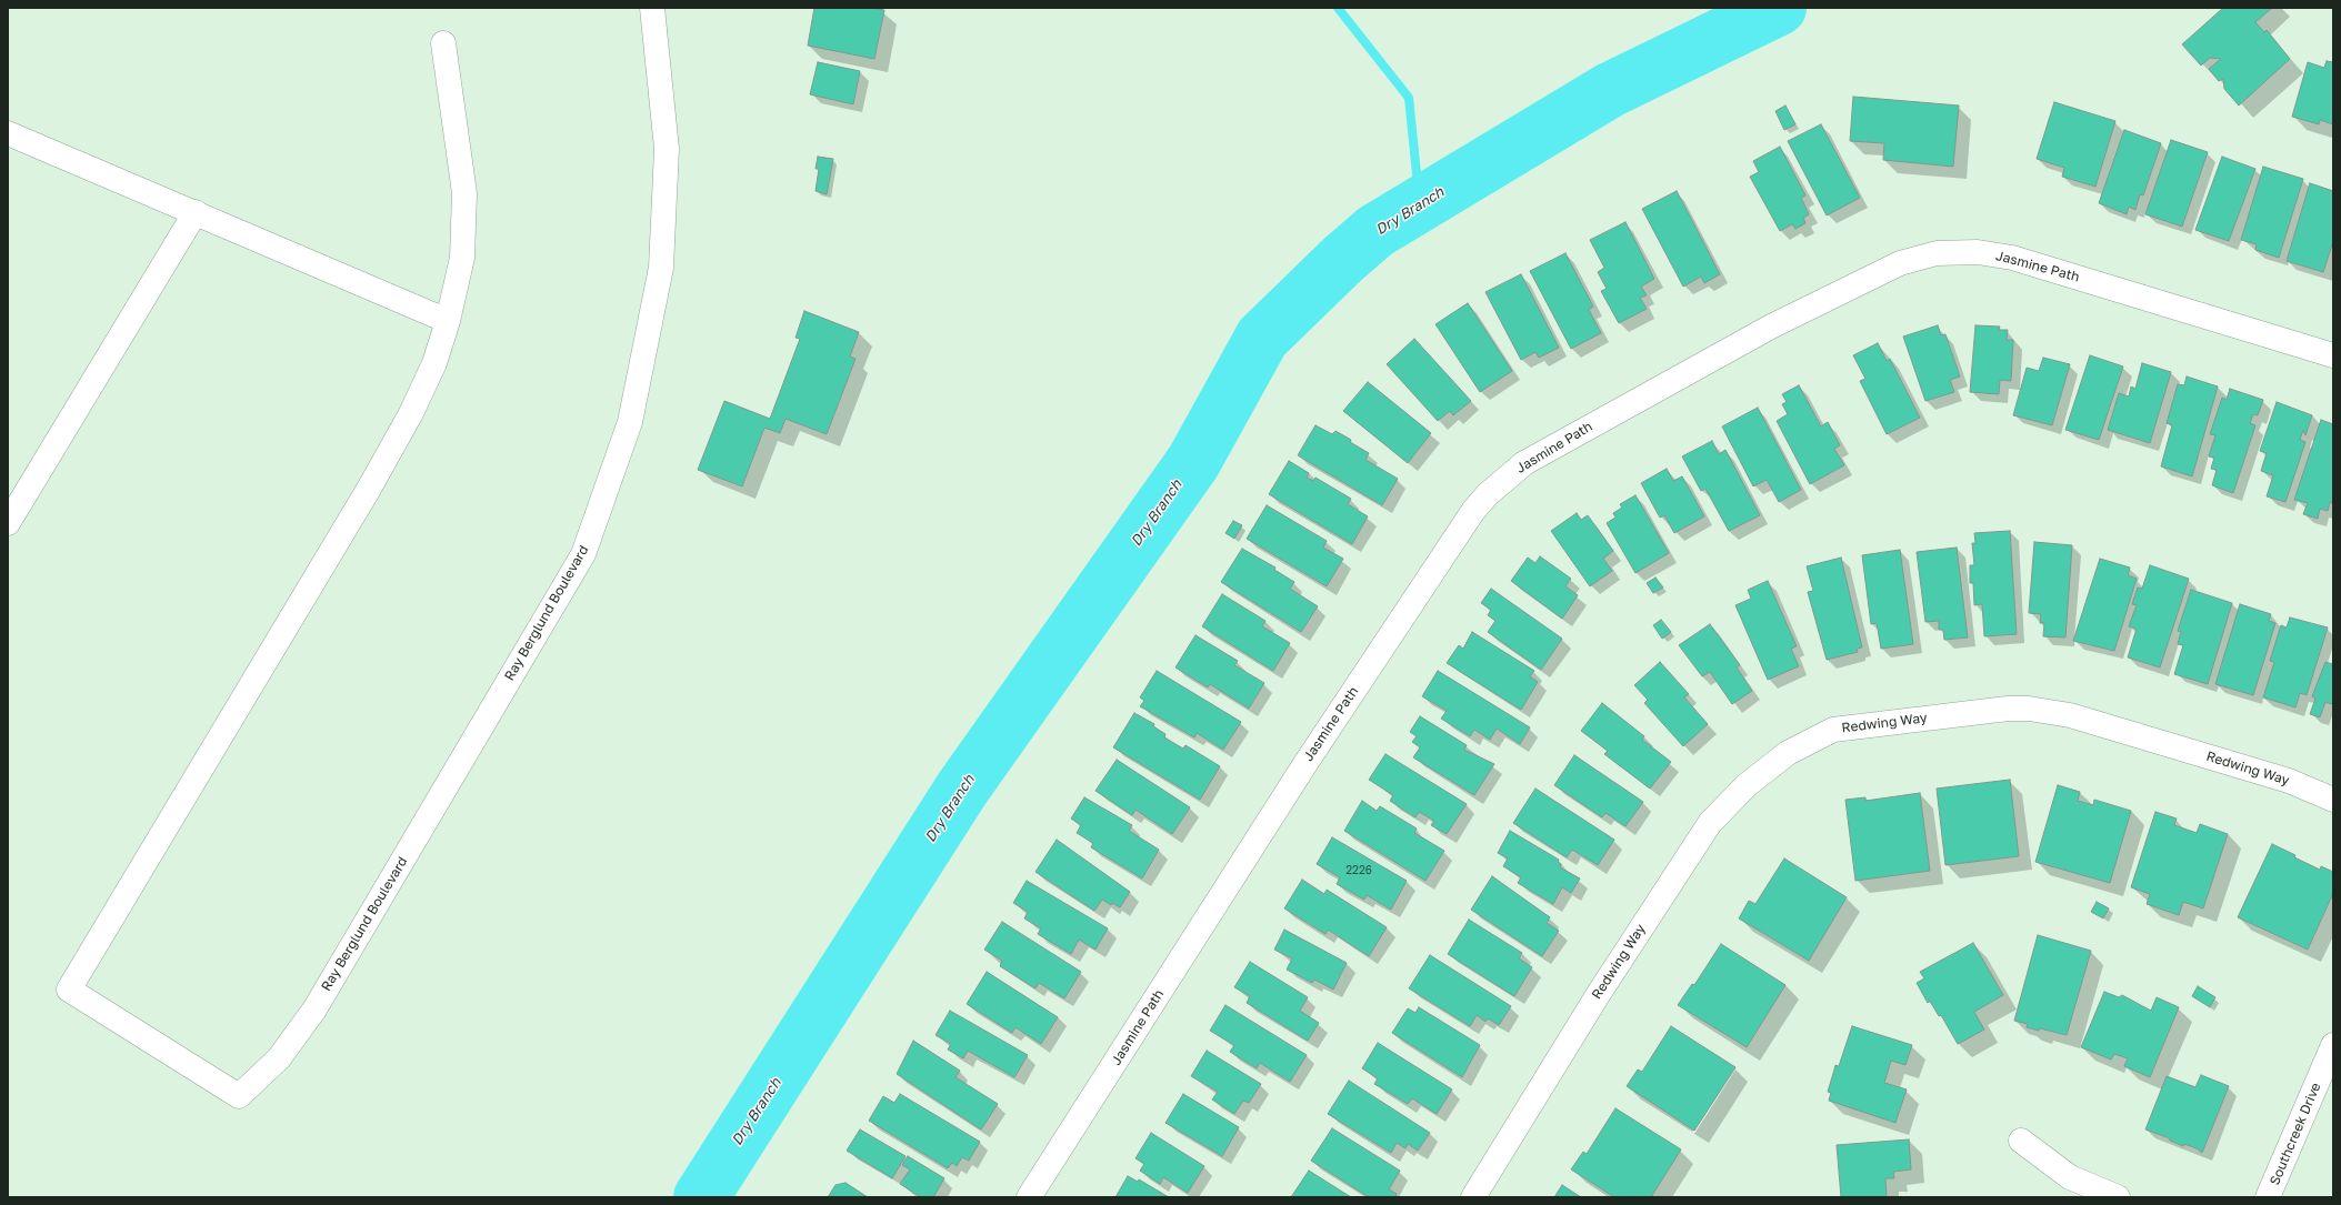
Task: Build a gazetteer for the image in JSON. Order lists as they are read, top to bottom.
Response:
{
  "streets": {
    "street": [
      "Jasmine Path",
      "Ray Berglund Boulevard",
      "Redwing Way",
      "Southcreek Drive"
    ]
  },
  "water": ["Dry Branch"],
  "house_numbers": ["2226"]
}
